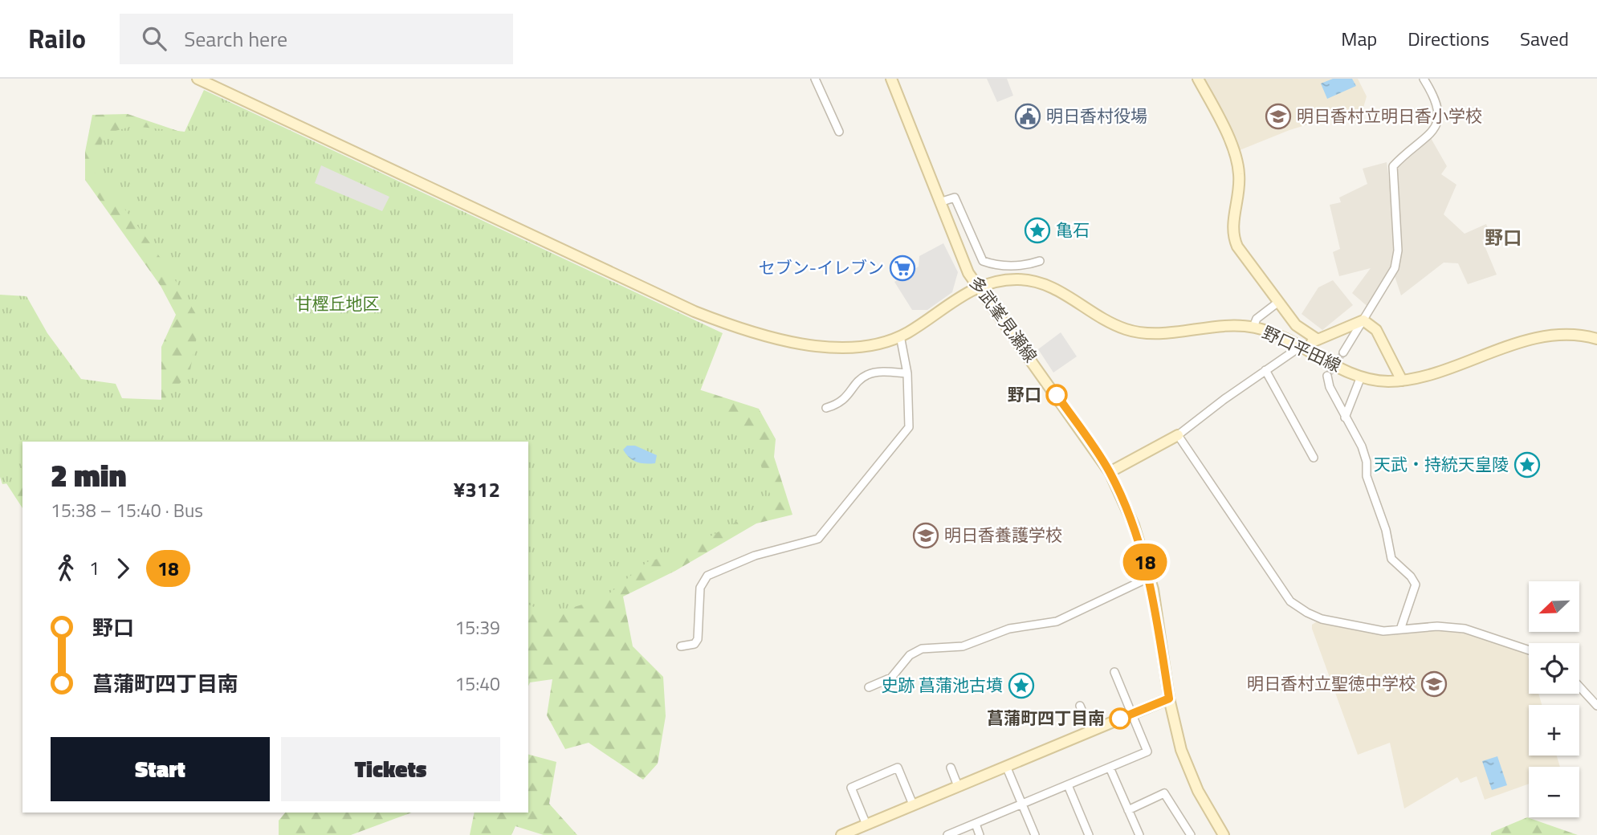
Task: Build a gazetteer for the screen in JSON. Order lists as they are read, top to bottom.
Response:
{
  "streets": {
    "street": ["多武峯見瀬線", "野口平田線"]
  },
  "crossings": [
    ["多武峯見瀬線", "野口平田線"]
  ],
  "districts": ["野口"],
  "parks": ["甘樫丘地区"],
  "places": {
    "public building": ["明日香村役場"],
    "school or university": ["明日香村立明日香小学校", "明日香養護学校", "明日香村立聖徳中学校"],
    "place": ["亀石", "天武・持統天皇陵", "史跡 菖蒲池古墳"],
    "supermarket": ["セブン-イレブン"],
    "other": ["野口", "菖蒲町四丁目南"]
  },
  "lines": ["bus line 18"],
  "north": "bottom left",
  "page": {
    "header": "Railo",
    "search": "Search here",
    "nav": ["Map", "Directions", "Saved"],
    "on_map": "18",
    "heading": ["2 min", "15:38 – 15:40 · Bus", "¥312"],
    "legs": ["1", "18"],
    "map_buttons": ["+", "−"],
    "list": [
      {
        "name": "野口",
        "value": "15:39"
      },
      {
        "name": "菖蒲町四丁目南",
        "value": "15:40"
      }
    ],
    "buttons": ["Start", "Tickets"]
  }
}
